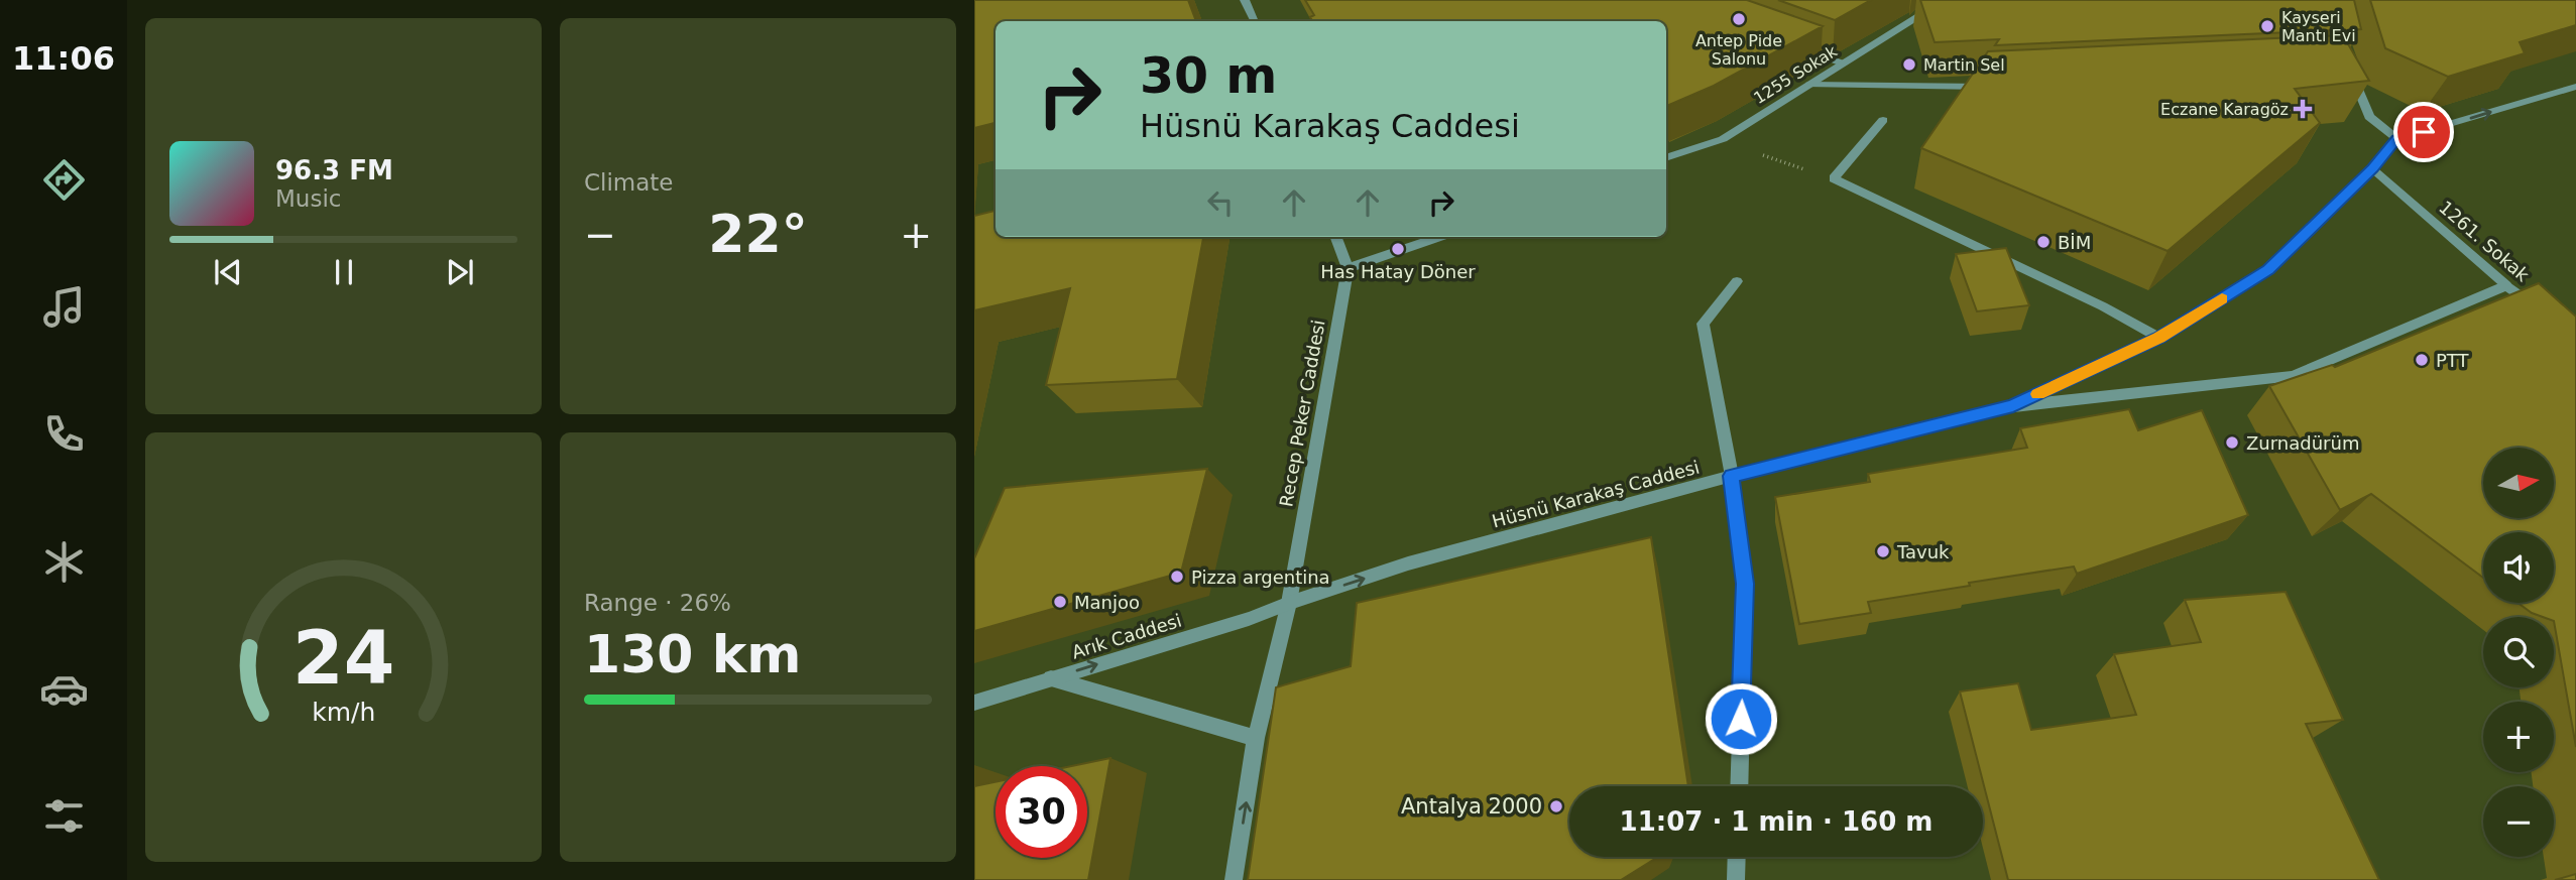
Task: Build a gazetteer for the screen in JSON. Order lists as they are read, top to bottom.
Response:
{
  "streets": {
    "street": [
      "1255 Sokak",
      "1261. Sokak",
      "Recep Peker Caddesi",
      "Hüsnü Karakaş Caddesi",
      "Arık Caddesi"
    ]
  },
  "crossings": [
    ["1261. Sokak", "Hüsnü Karakaş Caddesi"],
    ["Recep Peker Caddesi", "Hüsnü Karakaş Caddesi"],
    ["Recep Peker Caddesi", "Arık Caddesi"],
    ["Hüsnü Karakaş Caddesi", "Arık Caddesi"]
  ],
  "one_way": ["Hüsnü Karakaş Caddesi", "Arık Caddesi"],
  "places": {
    "other": [
      "Antep Pide Salonu",
      "Kayseri Mantı Evi",
      "Martin Sel",
      "BİM",
      "Has Hatay Döner",
      "PTT",
      "Zurnadürüm",
      "Tavuk",
      "Pizza argentina",
      "Manjoo",
      "Antalya 2000"
    ],
    "health": ["Eczane Karagöz"]
  },
  "north": "right",
  "page": {
    "tabs": "11:06",
    "tile": [
      "Climate",
      ["Range · 26%", "130 km"]
    ],
    "turn": ["30 m", "Hüsnü Karakaş Caddesi"],
    "song": ["96.3 FM", "Music"],
    "heat": ["−", "22°", "+"],
    "map_buttons": ["+", "−"],
    "limit": "30",
    "trip": "11:07 · 1 min · 160 m",
    "gauge": ["24", "km/h"]
  }
}
